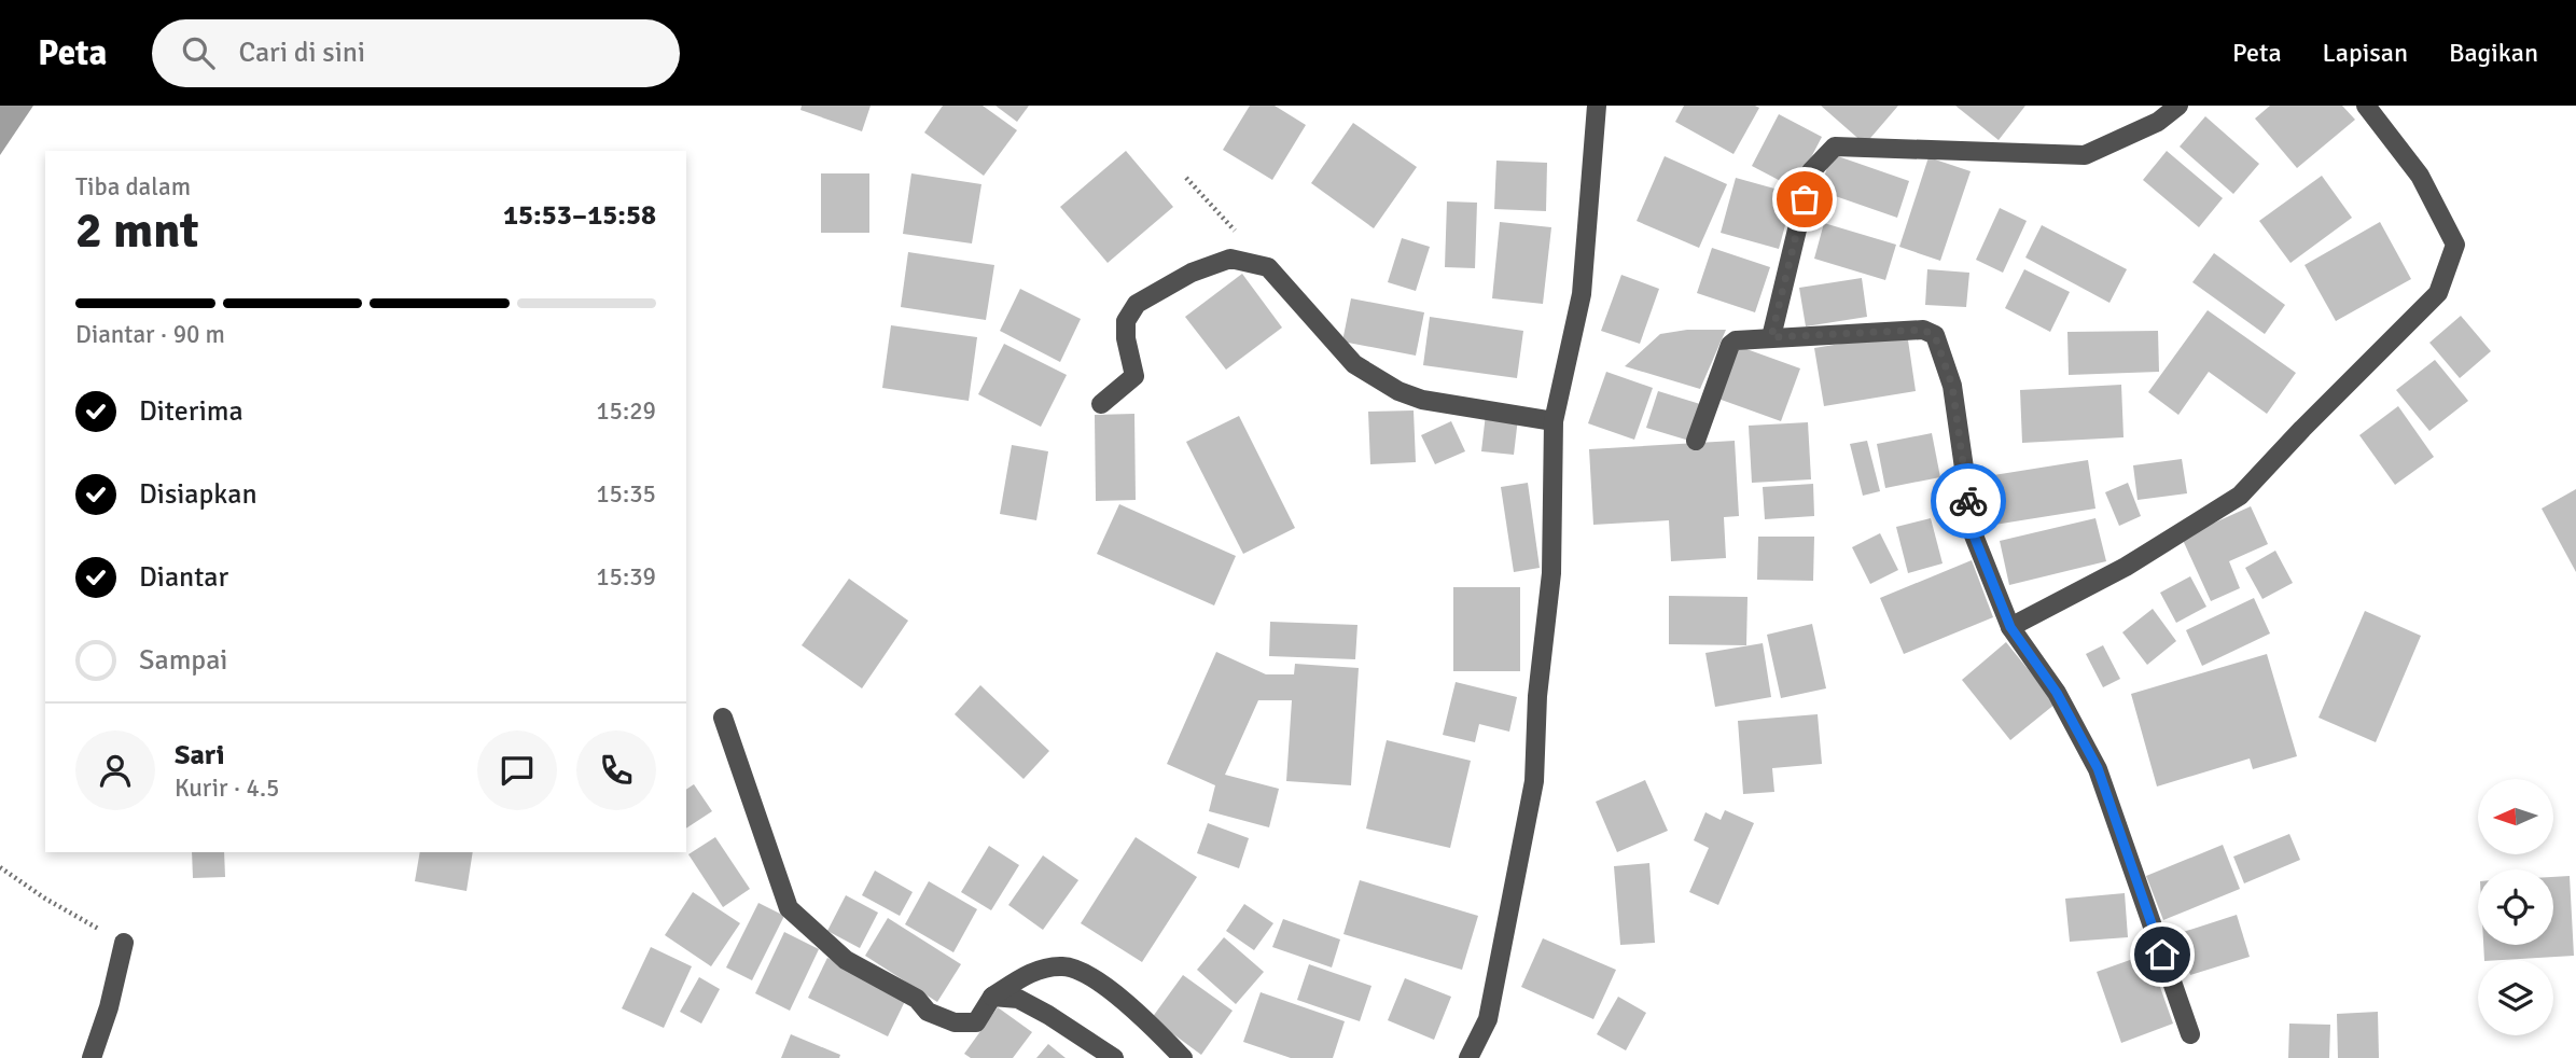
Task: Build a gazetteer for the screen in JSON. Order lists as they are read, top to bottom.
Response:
{
  "north": "left",
  "page": {
    "header": "Peta",
    "search": "Cari di sini",
    "nav": ["Peta", "Lapisan", "Bagikan"],
    "heading": ["2 mnt", "Tiba dalam", "15:53–15:58"],
    "panel": ["Sari", "Kurir · 4.5"],
    "bar": "Diantar · 90 m",
    "list": [
      ["Diterima", "15:29"],
      ["Disiapkan", "15:35"],
      ["Diantar", "15:39"],
      "Sampai"
    ]
  }
}
